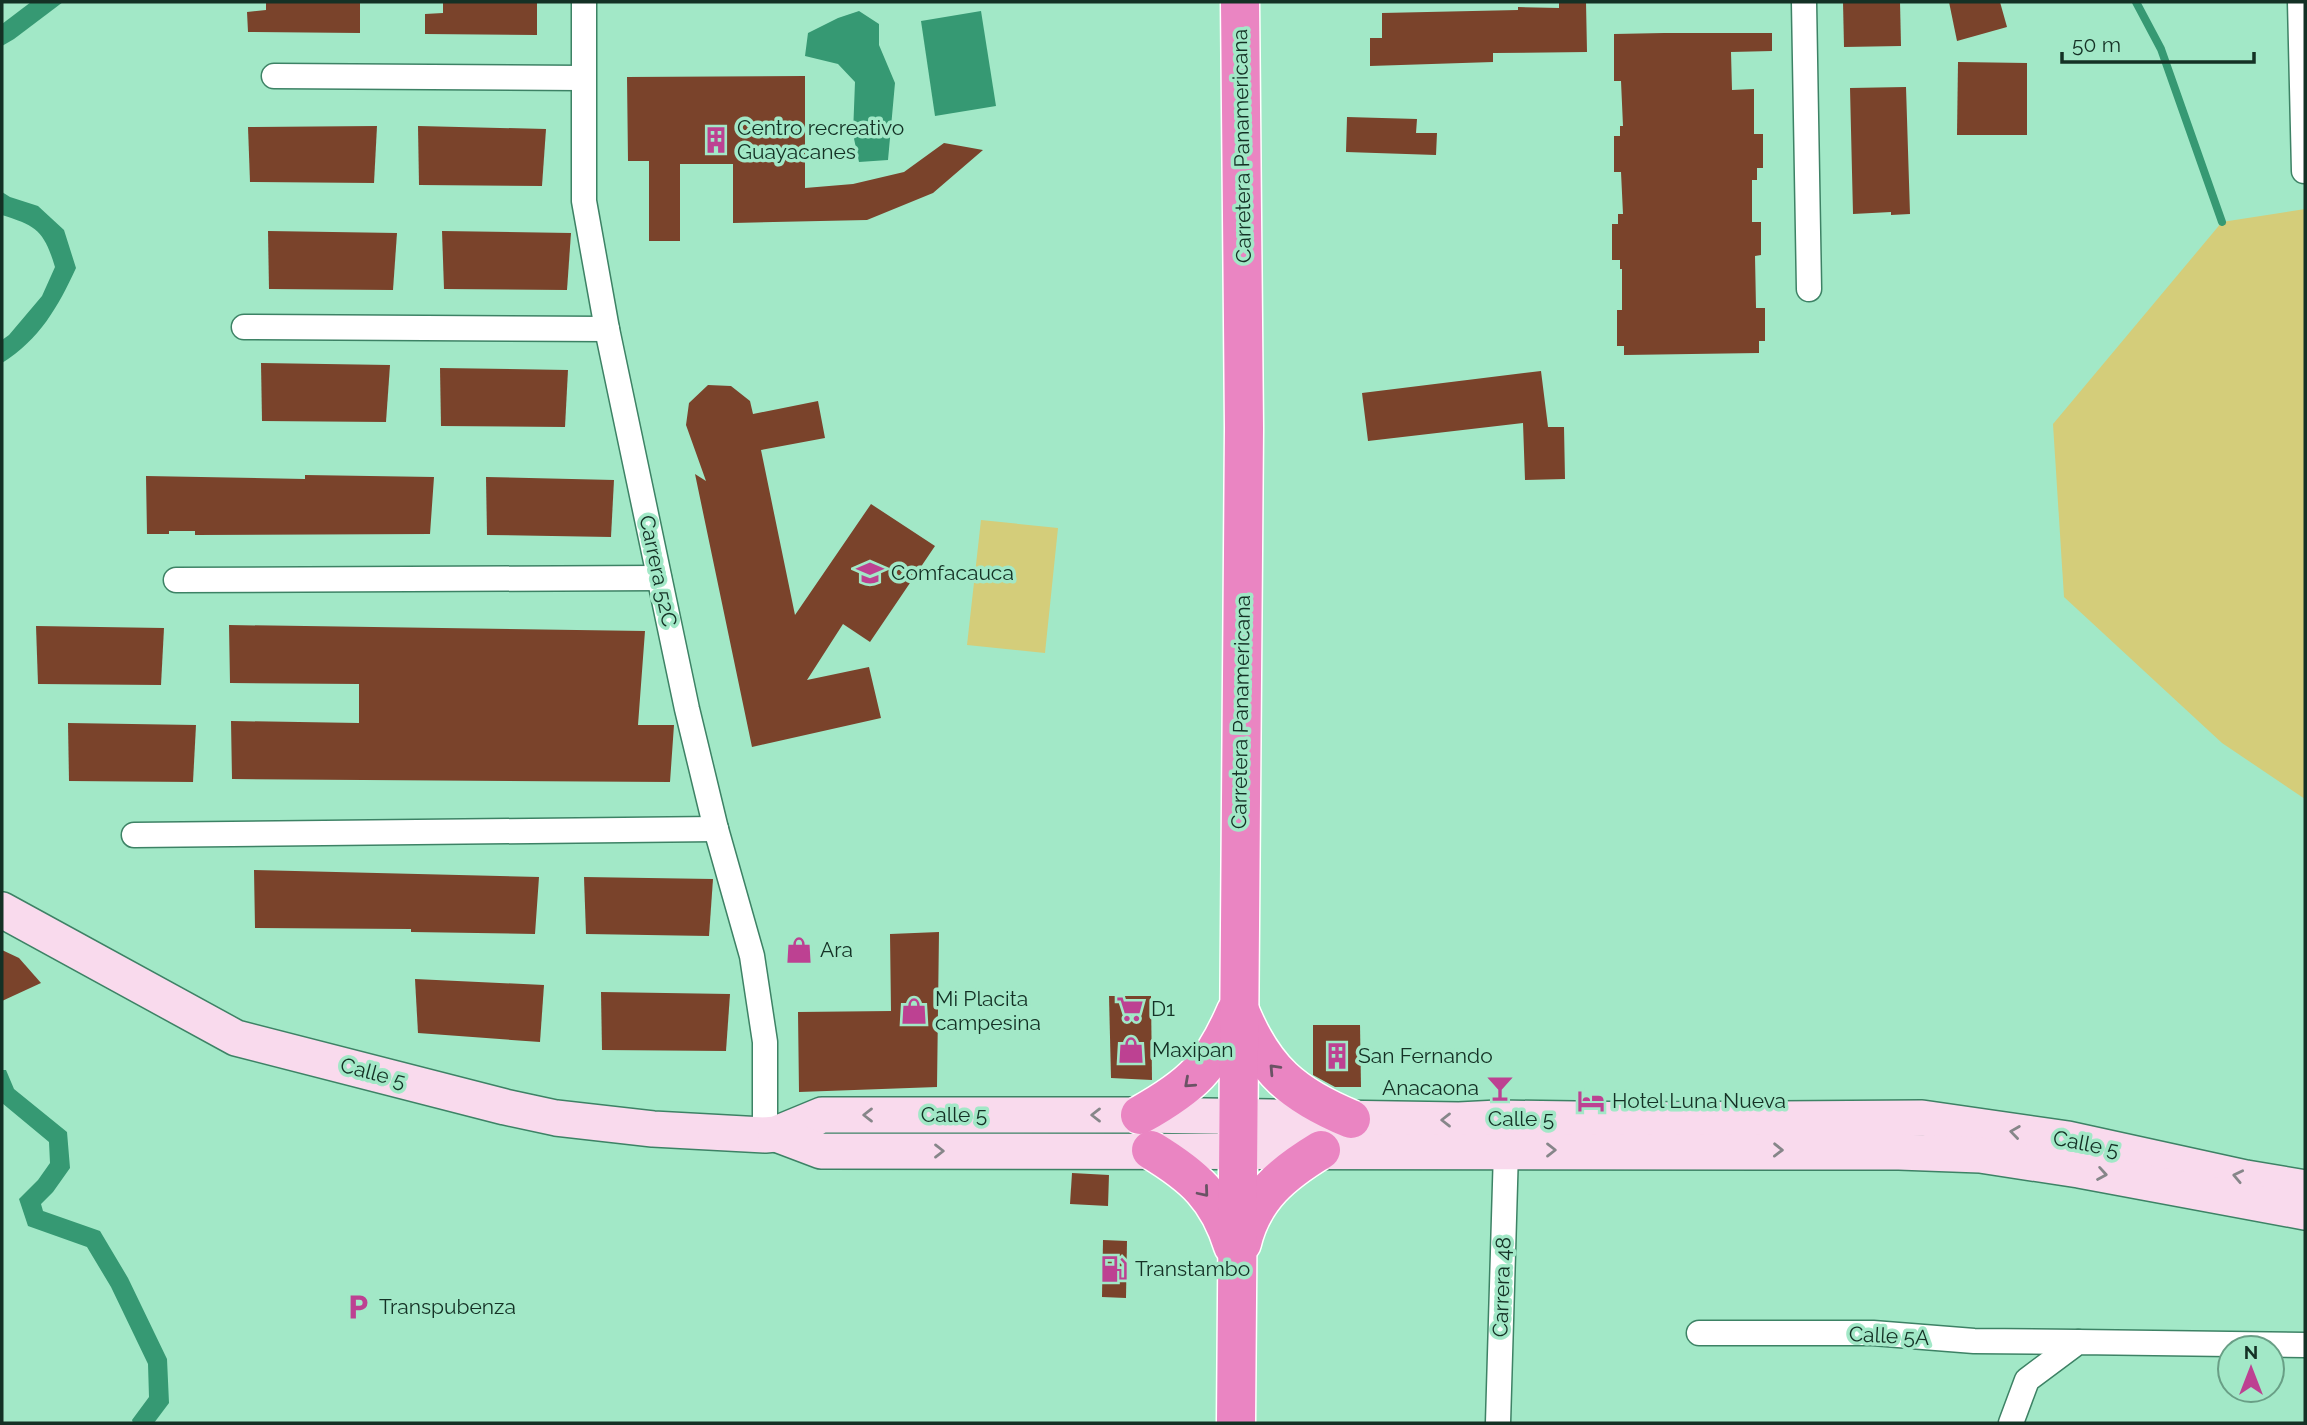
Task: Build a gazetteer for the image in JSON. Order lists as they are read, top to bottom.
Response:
{
  "streets": {
    "highway": ["Carretera Panamericana"],
    "main road": ["Calle 5"],
    "street": ["Carrera 52C", "Carrera 48", "Calle 5A"]
  },
  "crossings": [
    ["Carretera Panamericana", "Calle 5"],
    ["Carrera 52C", "Calle 5"],
    ["Calle 5", "Carrera 48"]
  ],
  "places": {
    "building": ["Centro recreativo Guayacanes", "San Fernando"],
    "school or university": ["Comfacauca"],
    "shop": ["Ara", "Mi Placita campesina", "Maxipan"],
    "supermarket": ["D1"],
    "bar": ["Anacaona"],
    "hotel": ["Hotel Luna Nueva"],
    "fuel station": ["Transtambo"],
    "parking": ["Transpubenza"]
  },
  "scale_bar": "50 m",
  "north": "top"
}
